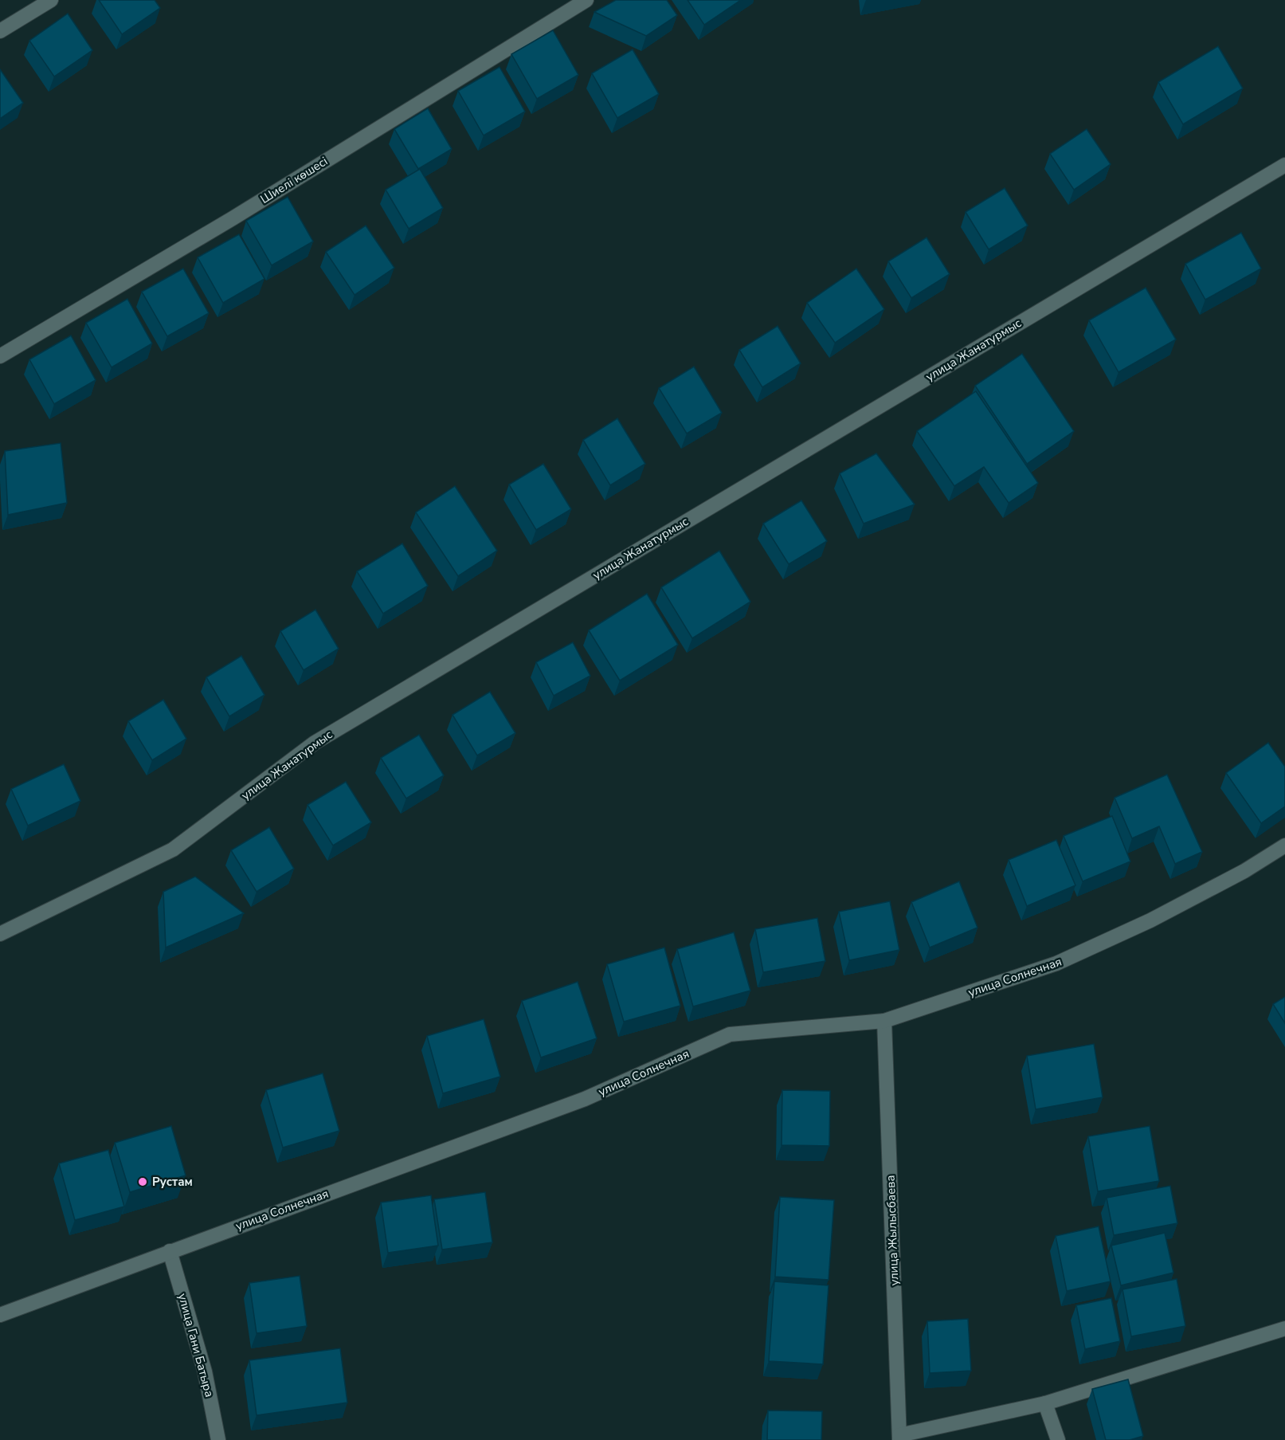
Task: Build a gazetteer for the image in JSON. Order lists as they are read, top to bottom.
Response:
{
  "streets": {
    "street": [
      "Шиелі көшесі",
      "улица Жанатурмыс",
      "улица Солнечная",
      "улица Жылысбаева",
      "улица Гани Батыра"
    ]
  },
  "crossings": [
    ["улица Солнечная", "улица Жылысбаева"],
    ["улица Солнечная", "улица Гани Батыра"]
  ],
  "places": ["Рустам"]
}
